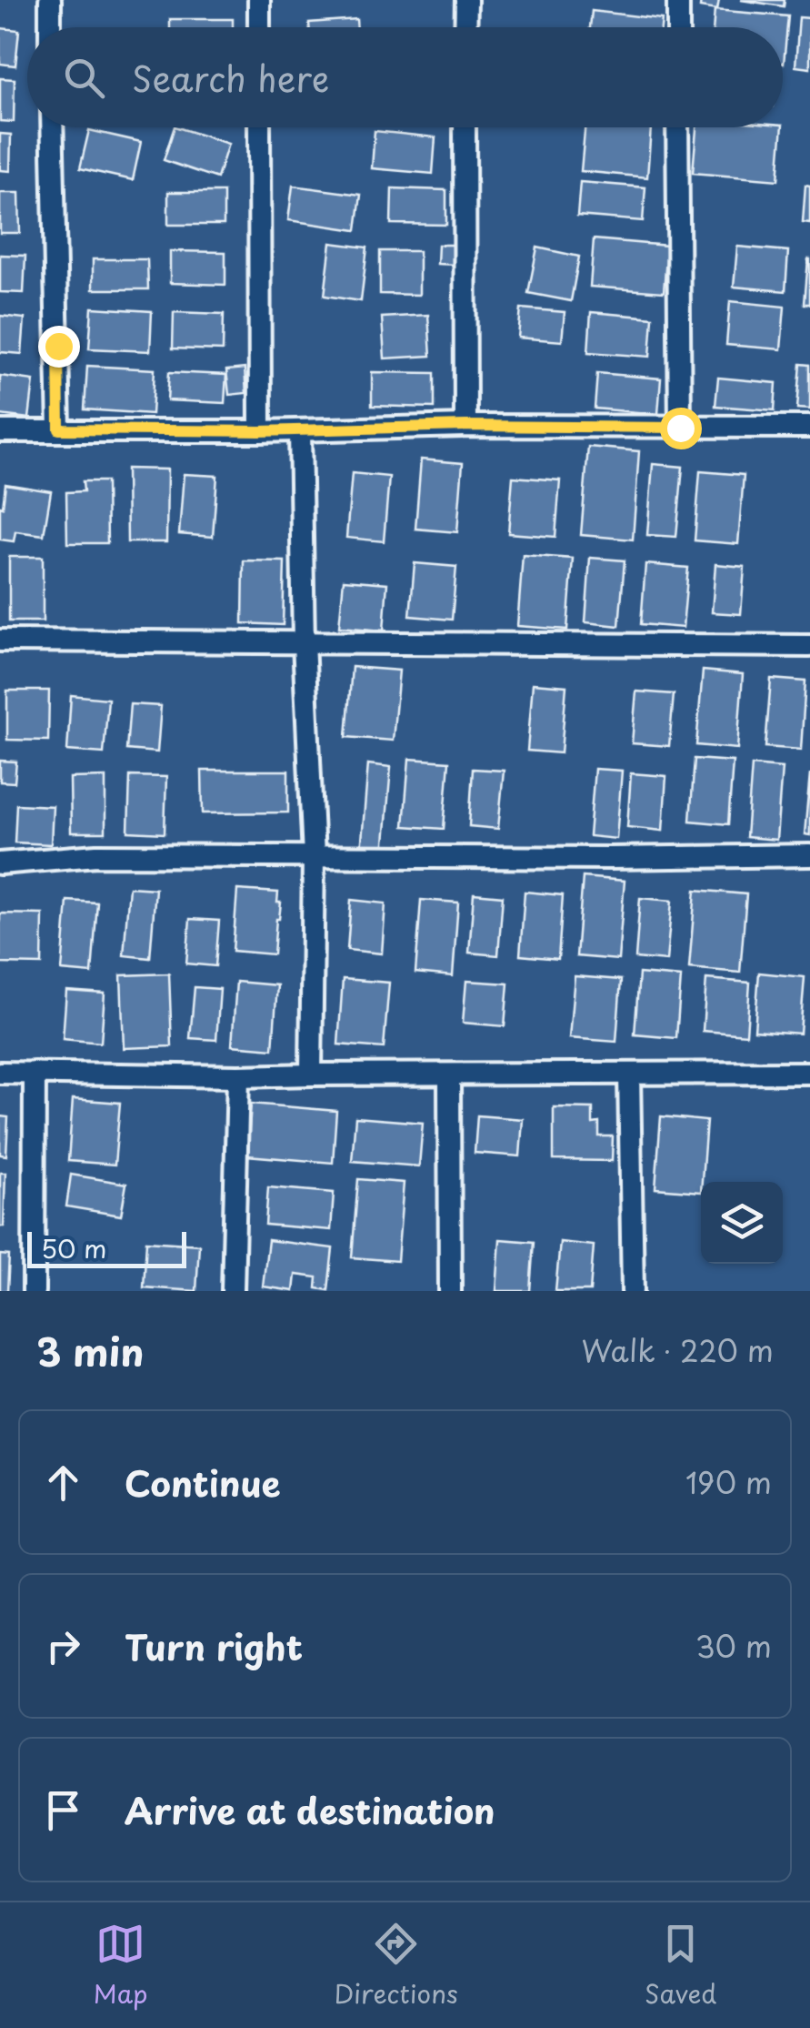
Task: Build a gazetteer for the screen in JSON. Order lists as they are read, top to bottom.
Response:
{
  "scale_bar": "50 m",
  "page": {
    "search": "Search here",
    "scale": "50 m",
    "heading": ["3 min", "Walk · 220 m"],
    "list": [
      ["Continue", "190 m"],
      ["Turn right", "30 m"],
      "Arrive at destination"
    ],
    "nav": ["Map", "Directions", "Saved"]
  }
}
